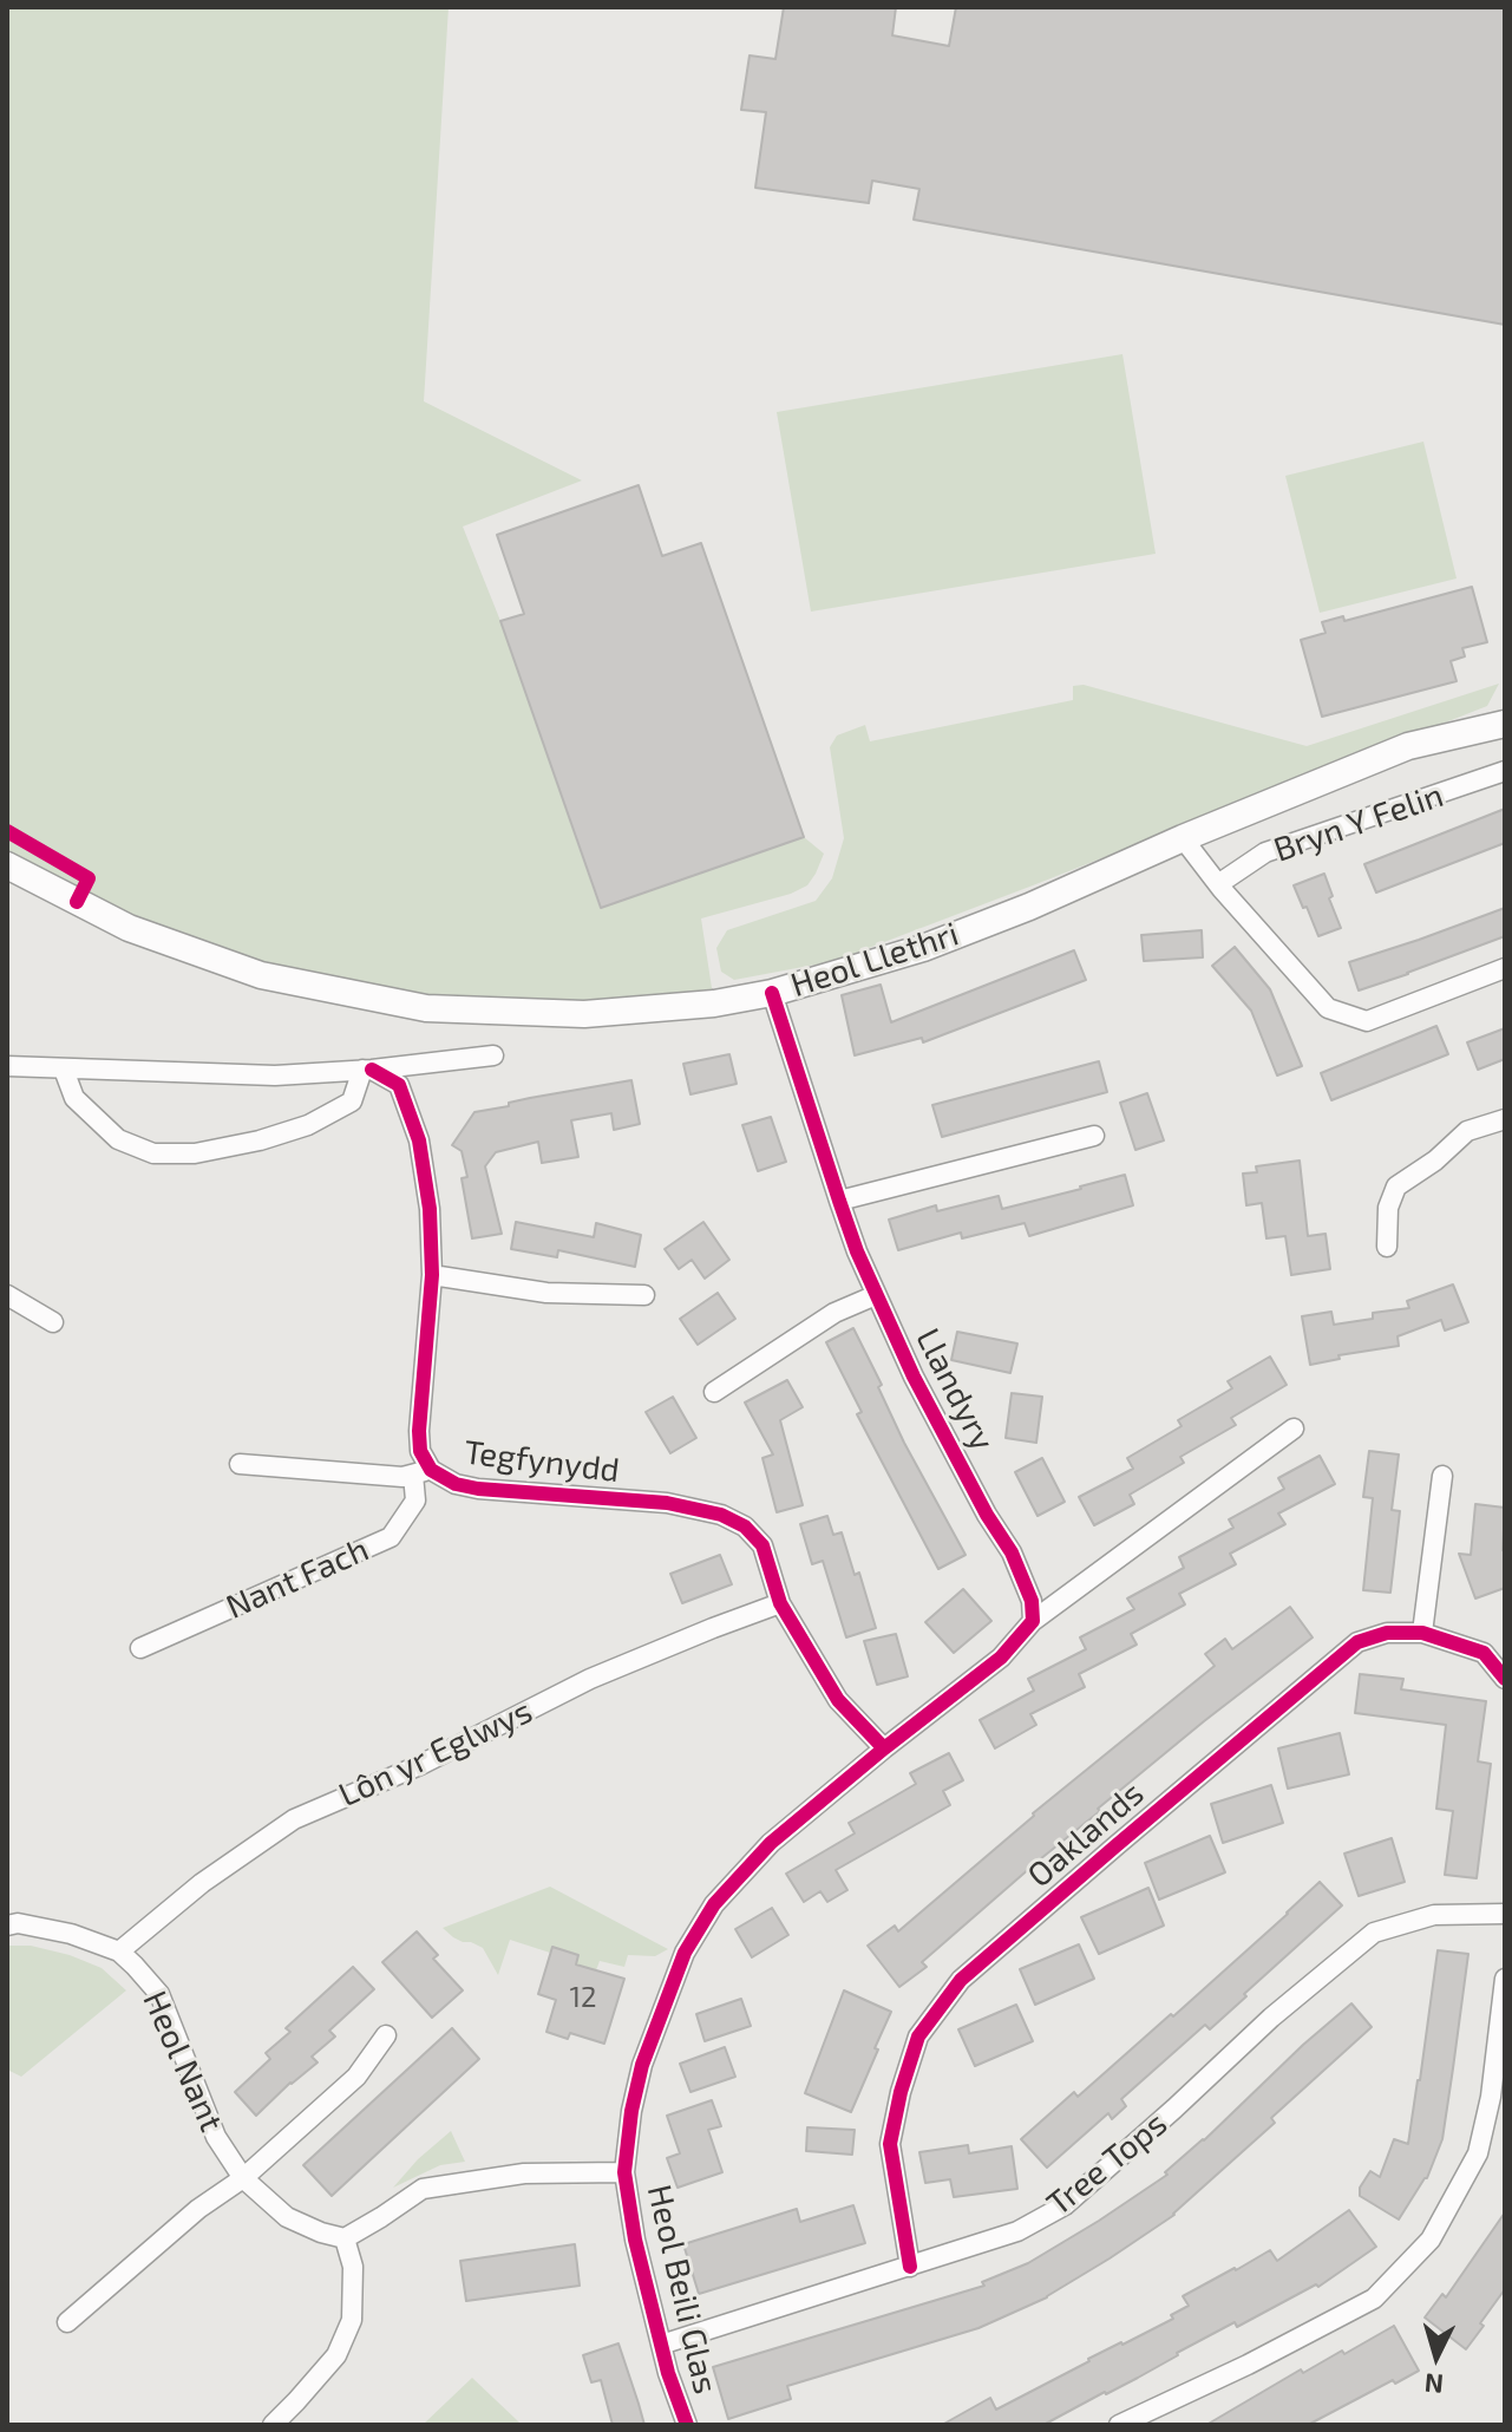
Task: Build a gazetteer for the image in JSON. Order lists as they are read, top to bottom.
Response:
{
  "streets": {
    "main road": ["Heol Llethri"],
    "street": [
      "Bryn Y Felin",
      "Llandyry",
      "Tegfynydd",
      "Nant Fach",
      "Lôn yr Eglwys",
      "Oaklands",
      "Heol Nant",
      "Tree Tops",
      "Heol Beili Glas"
    ]
  },
  "crossings": [
    ["Heol Llethri", "Llandyry"],
    ["Tegfynydd", "Nant Fach"],
    ["Tegfynydd", "Lôn yr Eglwys"],
    ["Tegfynydd", "Heol Beili Glas"],
    ["Lôn yr Eglwys", "Heol Nant"],
    ["Oaklands", "Tree Tops"],
    ["Tree Tops", "Heol Beili Glas"]
  ],
  "house_numbers": ["12"],
  "north": "bottom"
}
